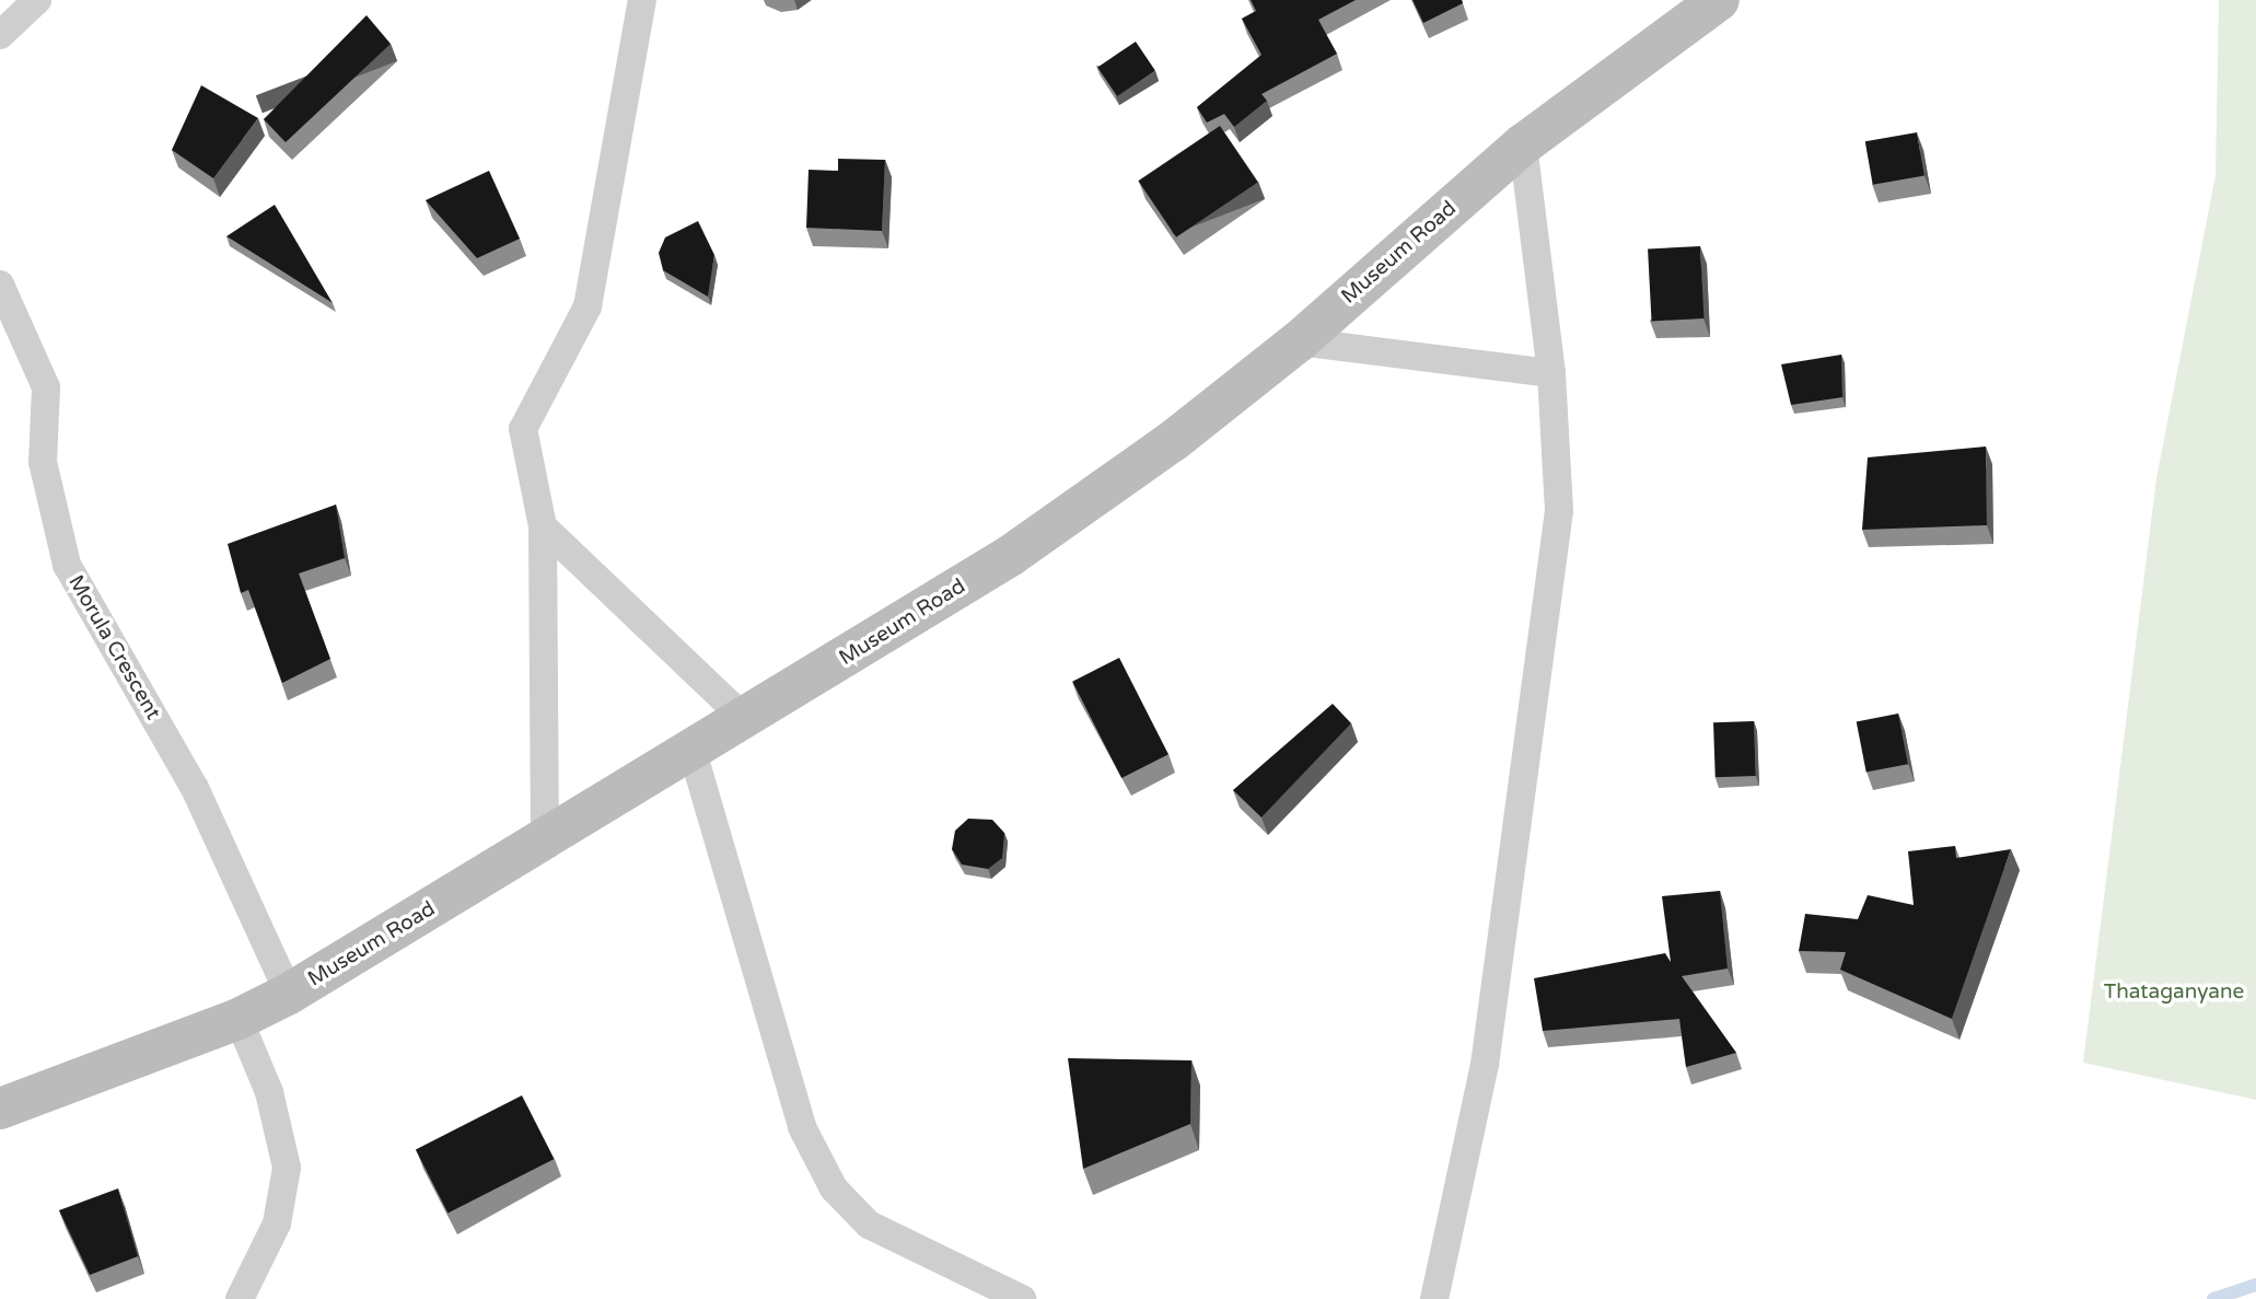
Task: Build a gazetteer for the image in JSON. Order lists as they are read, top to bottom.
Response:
{
  "streets": {
    "street": ["Museum Road"],
    "lane": ["Morula Crescent"]
  },
  "crossings": [
    ["Museum Road", "Morula Crescent"]
  ],
  "parks": ["Thataganyane"]
}
